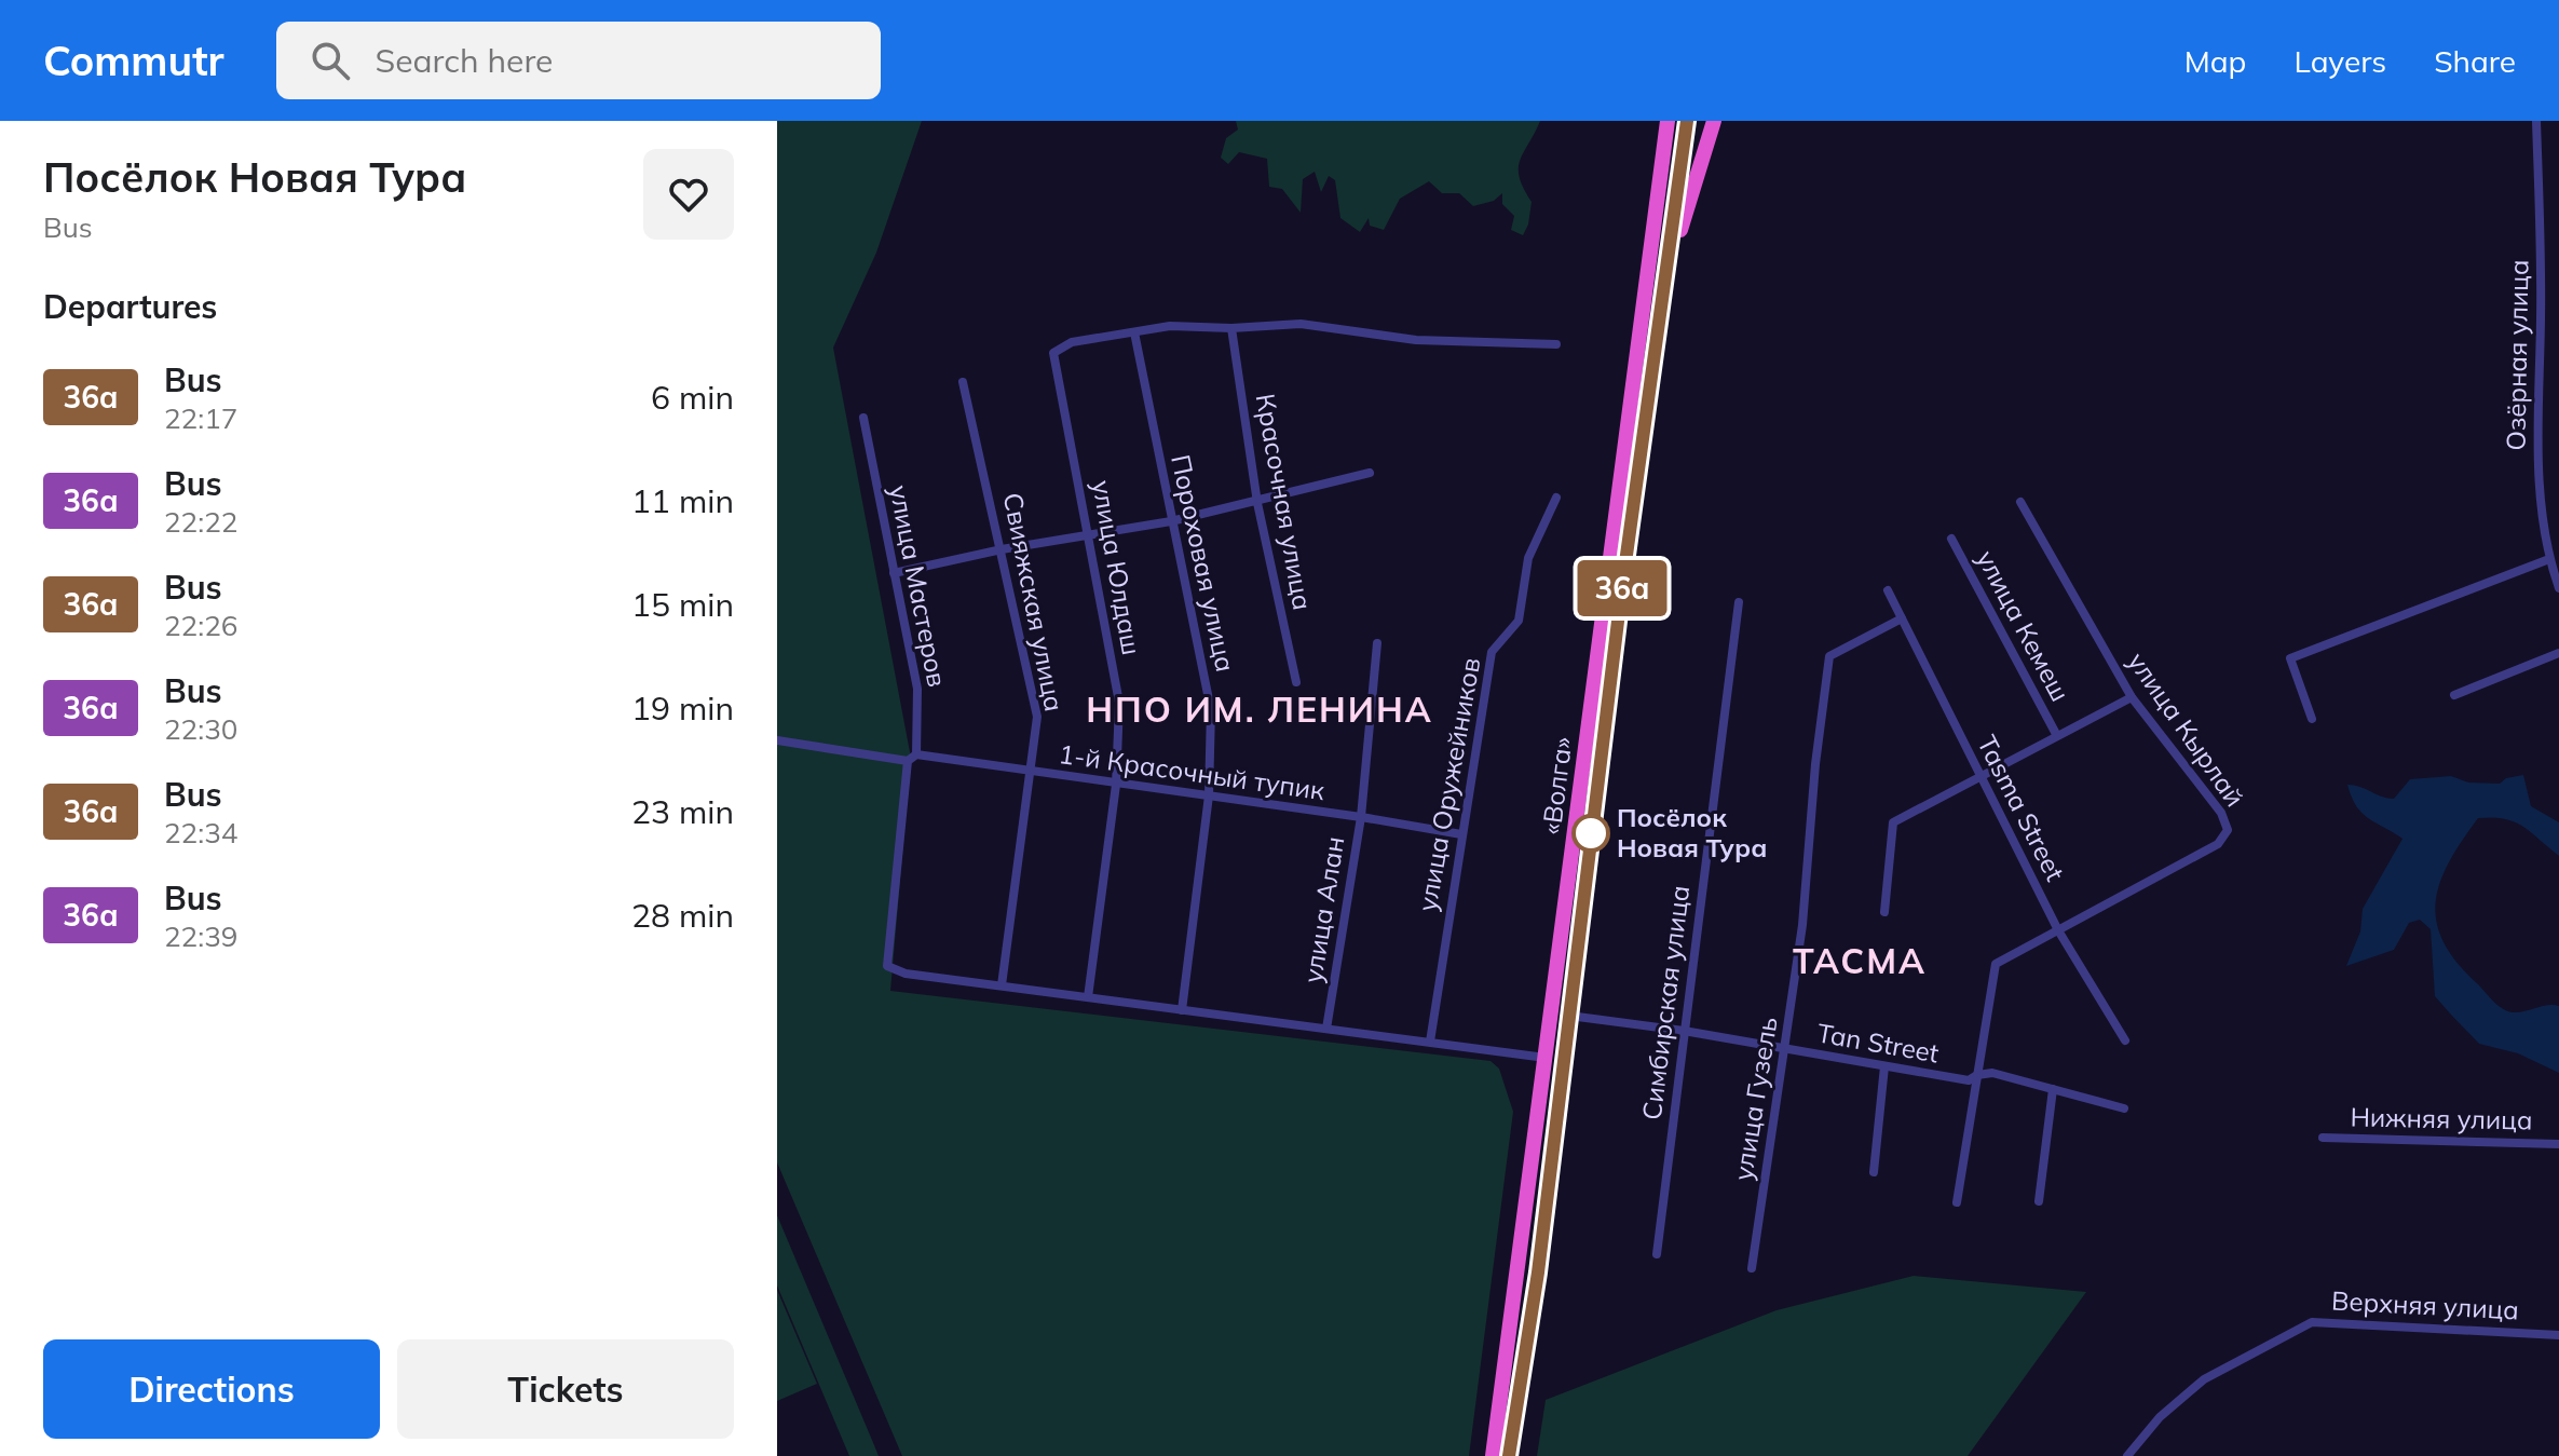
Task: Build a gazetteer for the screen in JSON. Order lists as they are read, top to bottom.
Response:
{
  "streets": {
    "highway": ["«Волга»"],
    "street": [
      "Озёрная улица",
      "Красочная улица",
      "Пороховая улица",
      "улица Юлдаш",
      "улица Мастеров",
      "Свияжская улица",
      "улица Кемеш",
      "улица Кырлай",
      "1-й Красочный тупик",
      "улица Оружейников",
      "Tasma Street",
      "улица Алан",
      "Симбирская улица",
      "Tan Street",
      "улица Гузель",
      "Нижняя улица",
      "Верхняя улица"
    ]
  },
  "crossings": [
    ["Пороховая улица", "улица Юлдаш"],
    ["Пороховая улица", "1-й Красочный тупик"],
    ["улица Юлдаш", "1-й Красочный тупик"],
    ["улица Мастеров", "Свияжская улица"],
    ["улица Мастеров", "1-й Красочный тупик"],
    ["Свияжская улица", "1-й Красочный тупик"],
    ["улица Кырлай", "Tasma Street"],
    ["улица Кырлай", "Tan Street"],
    ["1-й Красочный тупик", "улица Оружейников"],
    ["1-й Красочный тупик", "улица Алан"],
    ["«Волга»", "Tan Street"],
    ["Tasma Street", "улица Гузель"],
    ["Симбирская улица", "Tan Street"],
    ["Tan Street", "улица Гузель"]
  ],
  "districts": ["НПО ИМ. ЛЕНИНА", "ТАСМА"],
  "places": ["Посёлок Новая Тура"],
  "lines": ["bus line 36a"],
  "page": {
    "header": "Commutr",
    "search": "Search here",
    "nav": ["Map", "Layers", "Share"],
    "heading": [
      ["Посёлок Новая Тура", "Bus"],
      "Departures"
    ],
    "on_map": "36a",
    "list": [
      {
        "mark": "36a",
        "name": "Bus",
        "note": "22:17",
        "value": "6 min"
      },
      {
        "mark": "36а",
        "name": "Bus",
        "note": "22:22",
        "value": "11 min"
      },
      {
        "mark": "36a",
        "name": "Bus",
        "note": "22:26",
        "value": "15 min"
      },
      {
        "mark": "36а",
        "name": "Bus",
        "note": "22:30",
        "value": "19 min"
      },
      {
        "mark": "36a",
        "name": "Bus",
        "note": "22:34",
        "value": "23 min"
      },
      {
        "mark": "36а",
        "name": "Bus",
        "note": "22:39",
        "value": "28 min"
      }
    ],
    "buttons": ["Directions", "Tickets"]
  }
}
